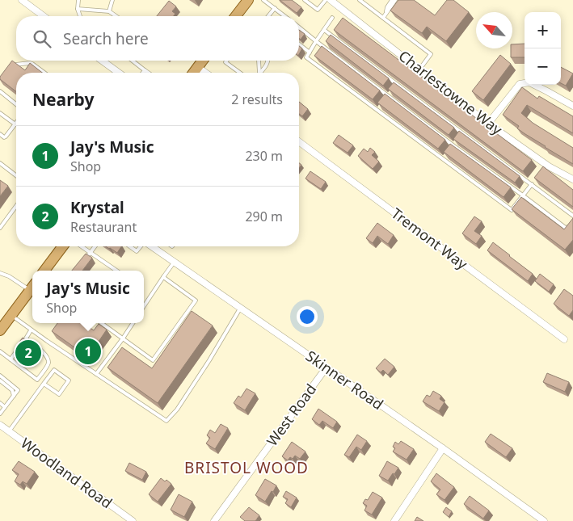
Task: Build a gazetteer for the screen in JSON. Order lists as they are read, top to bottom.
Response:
{
  "streets": {
    "street": [
      "Charlestowne Way",
      "Tremont Way",
      "Skinner Road",
      "West Road",
      "Woodland Road"
    ]
  },
  "crossings": [
    ["Skinner Road", "West Road"]
  ],
  "districts": ["BRISTOL WOOD"],
  "north": "top left",
  "page": {
    "map_buttons": ["+", "−"],
    "search": "Search here",
    "heading": ["Nearby", "2 results"],
    "list": [
      {
        "mark": "1",
        "name": "Jay's Music",
        "note": "Shop",
        "value": "230 m"
      },
      {
        "mark": "2",
        "name": "Krystal",
        "note": "Restaurant",
        "value": "290 m"
      }
    ],
    "popup": ["Jay's Music", "Shop"],
    "pins": ["1", "2"]
  }
}
